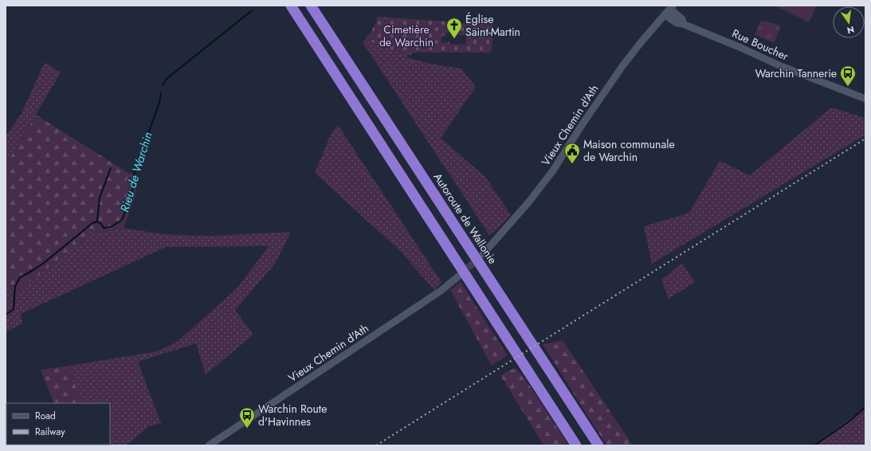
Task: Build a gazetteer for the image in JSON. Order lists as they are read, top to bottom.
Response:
{
  "streets": {
    "highway": ["Autoroute de Wallonie"],
    "street": ["Rue Boucher", "Vieux Chemin d'Ath"]
  },
  "crossings": [
    ["Rue Boucher", "Vieux Chemin d'Ath"]
  ],
  "water": ["Rieu de Warchin"],
  "parks": ["Cimetière de Warchin"],
  "places": {
    "church": ["Église Saint-Martin"],
    "bus stop": ["Warchin Tannerie", "Warchin Route d'Havinnes"],
    "public building": ["Maison communale de Warchin"]
  },
  "legend": ["Road", "Railway"],
  "north": "bottom"
}
